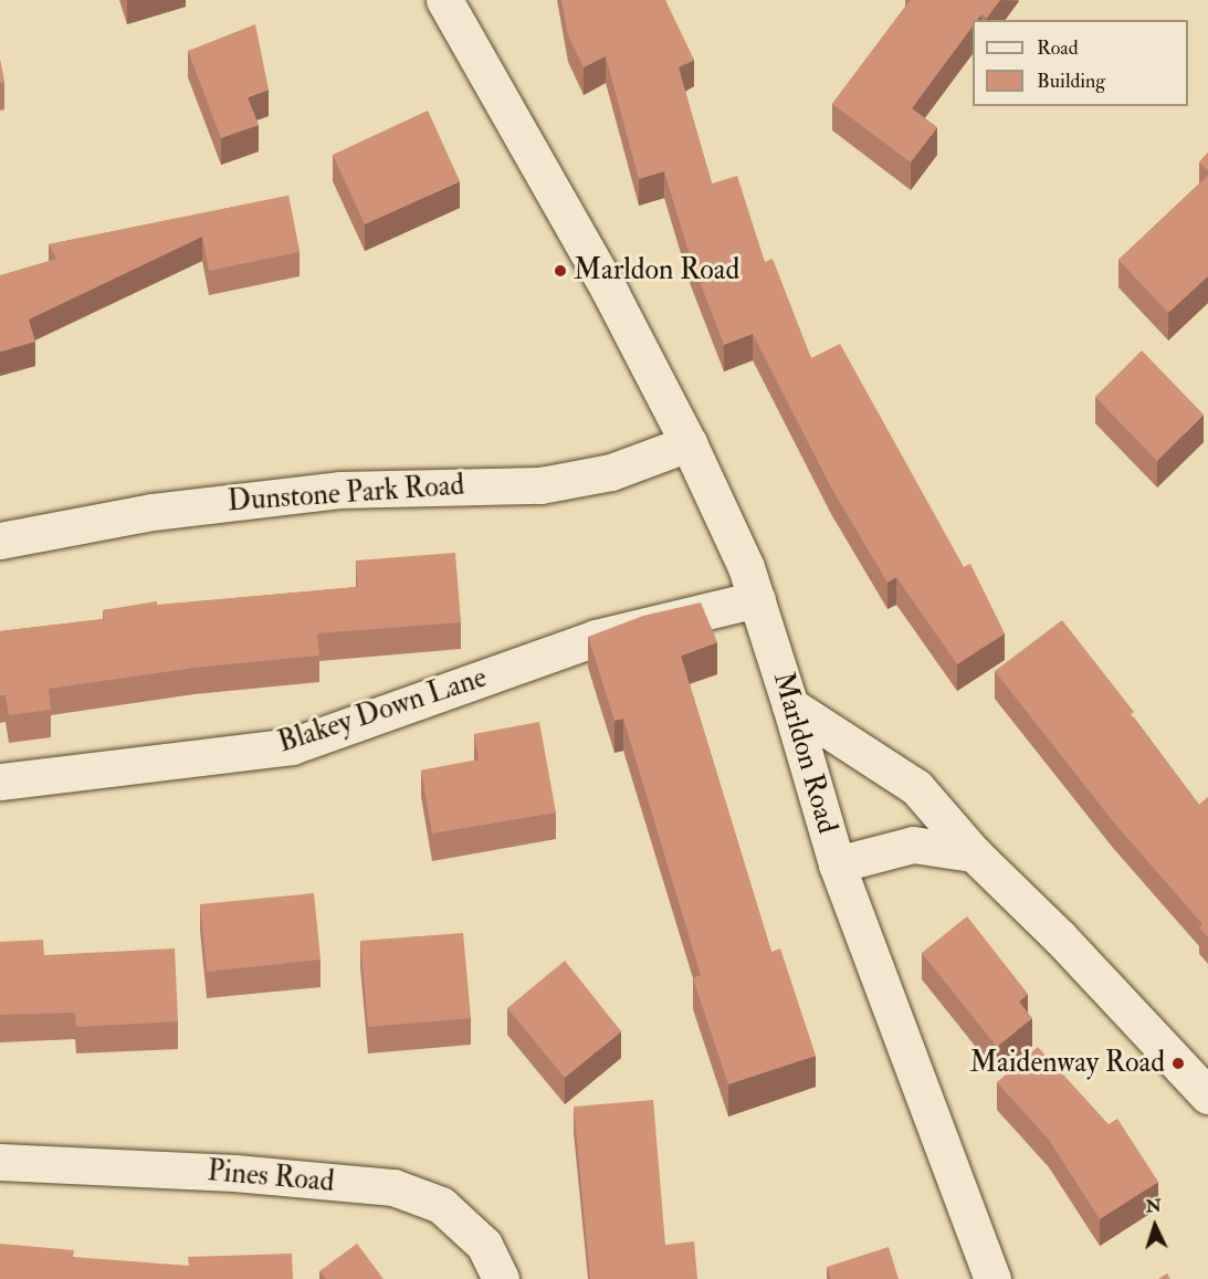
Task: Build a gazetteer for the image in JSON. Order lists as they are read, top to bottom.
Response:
{
  "streets": {
    "street": [
      "Dunstone Park Road",
      "Blakey Down Lane",
      "Marldon Road",
      "Pines Road"
    ]
  },
  "crossings": [
    ["Dunstone Park Road", "Marldon Road"],
    ["Blakey Down Lane", "Marldon Road"]
  ],
  "places": ["Marldon Road", "Maidenway Road"],
  "legend": ["Road", "Building"],
  "north": "top"
}
